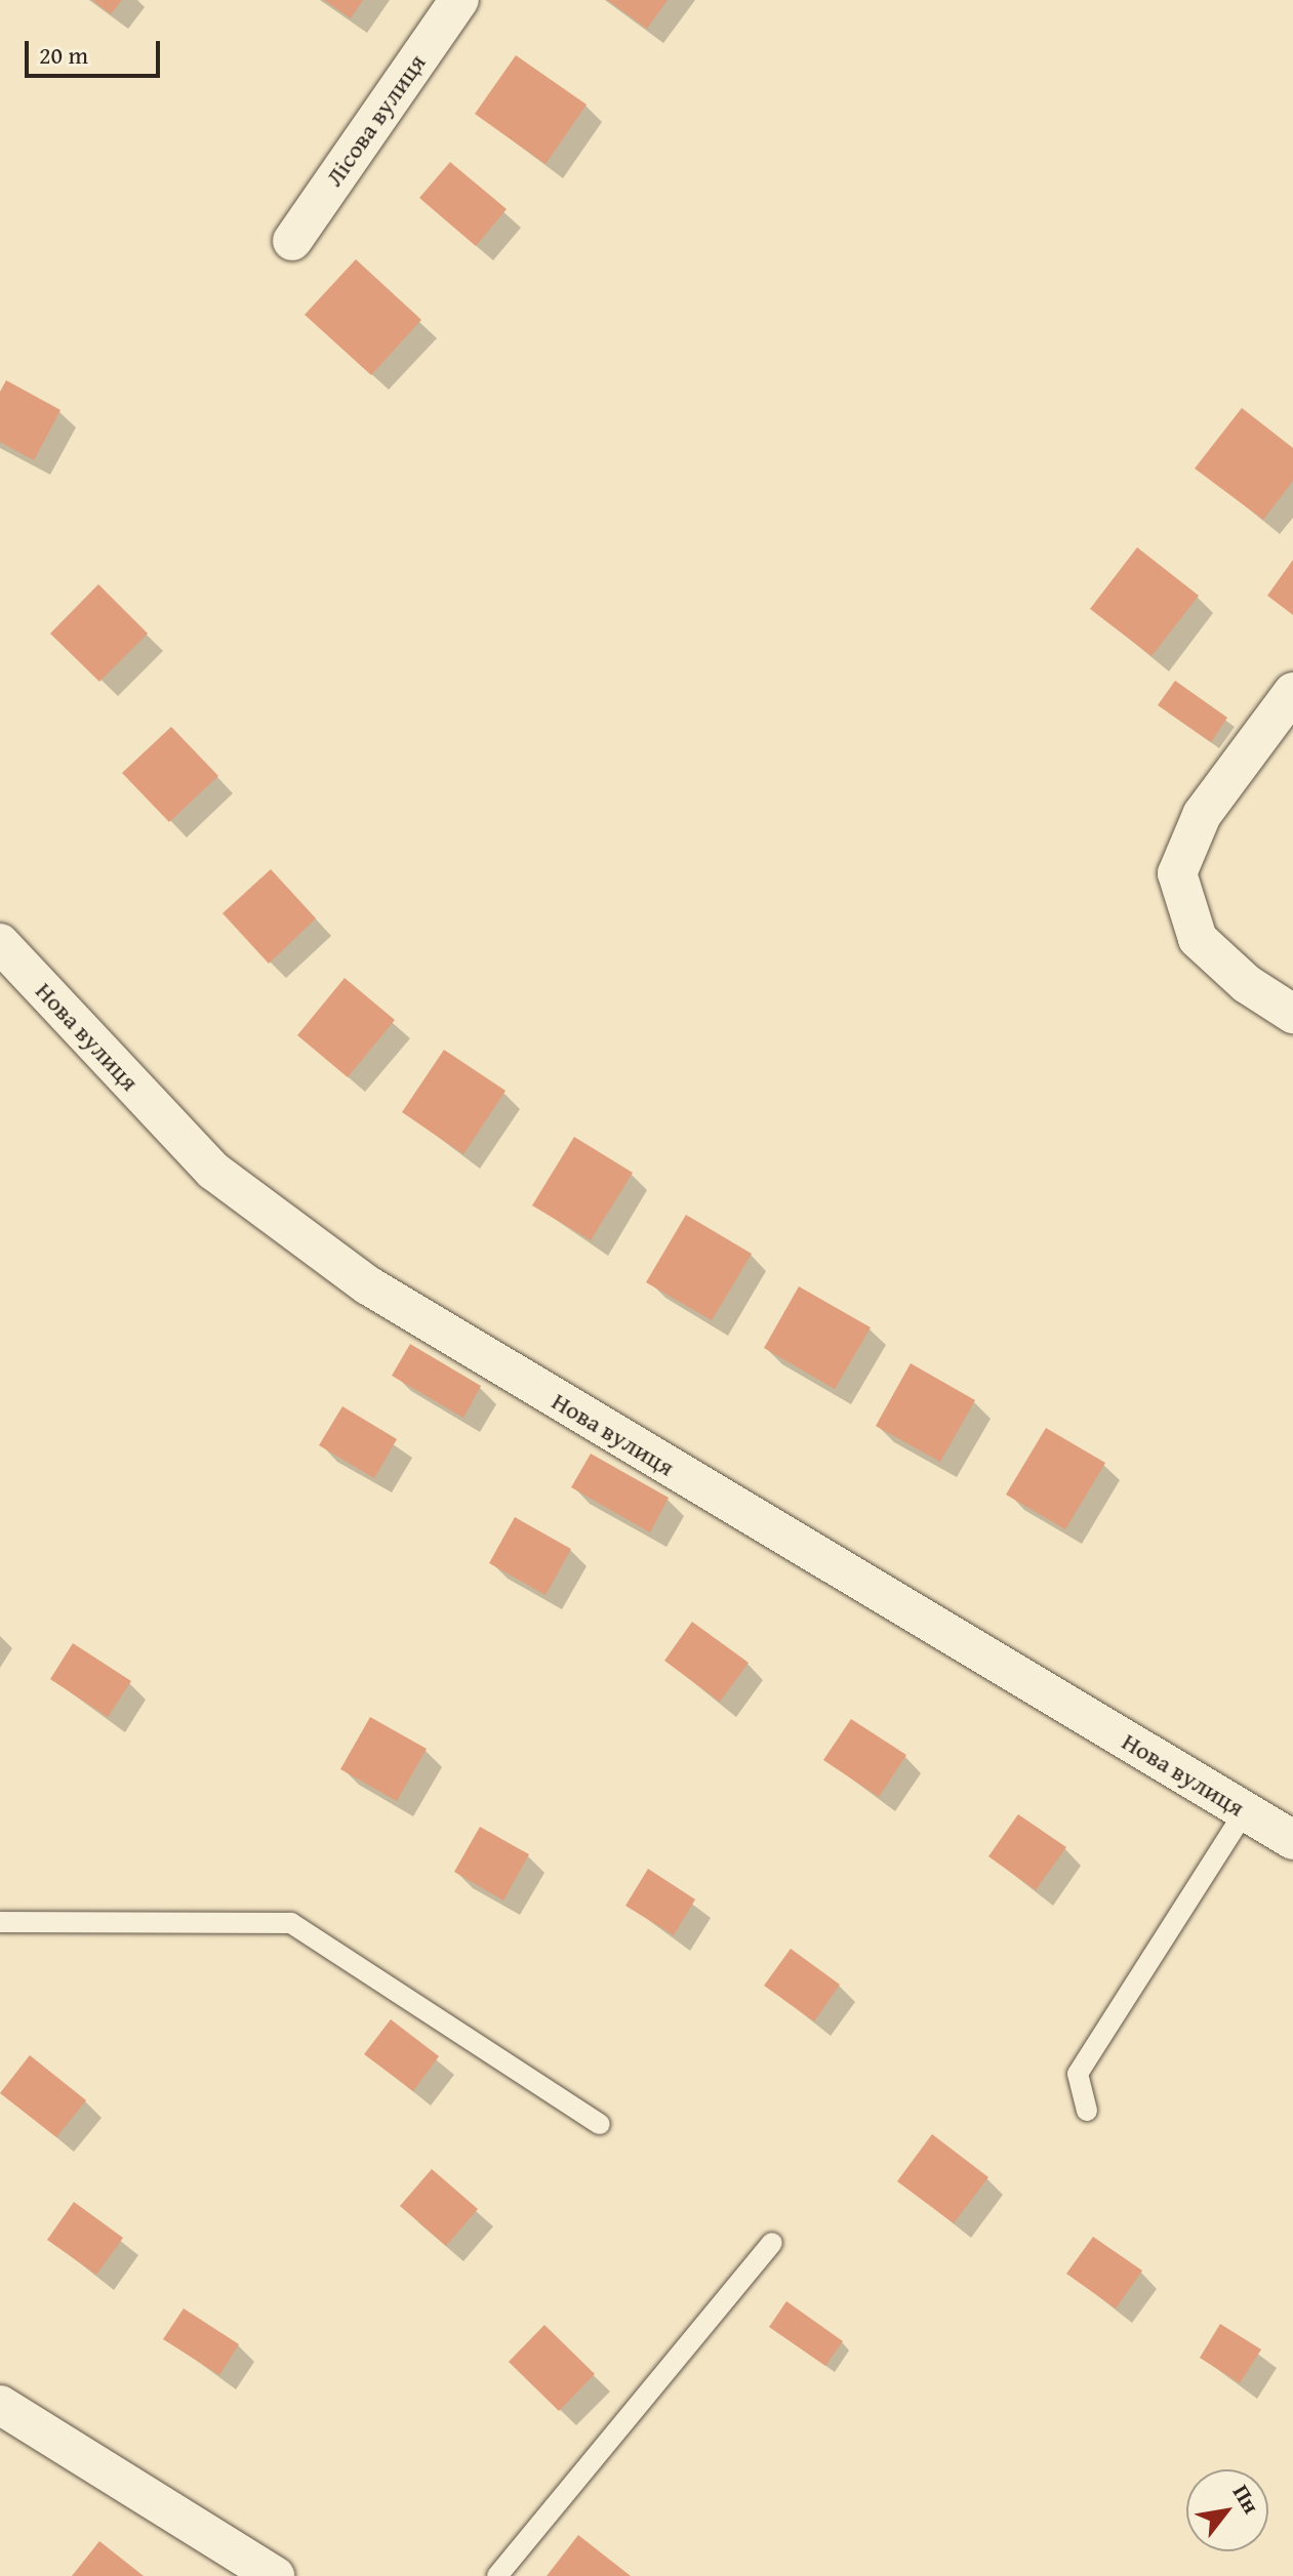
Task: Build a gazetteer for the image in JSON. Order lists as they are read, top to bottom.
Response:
{
  "streets": {
    "street": ["Лісова вулиця", "Нова вулиця"]
  },
  "scale_bar": "20 m",
  "north": "top right"
}
